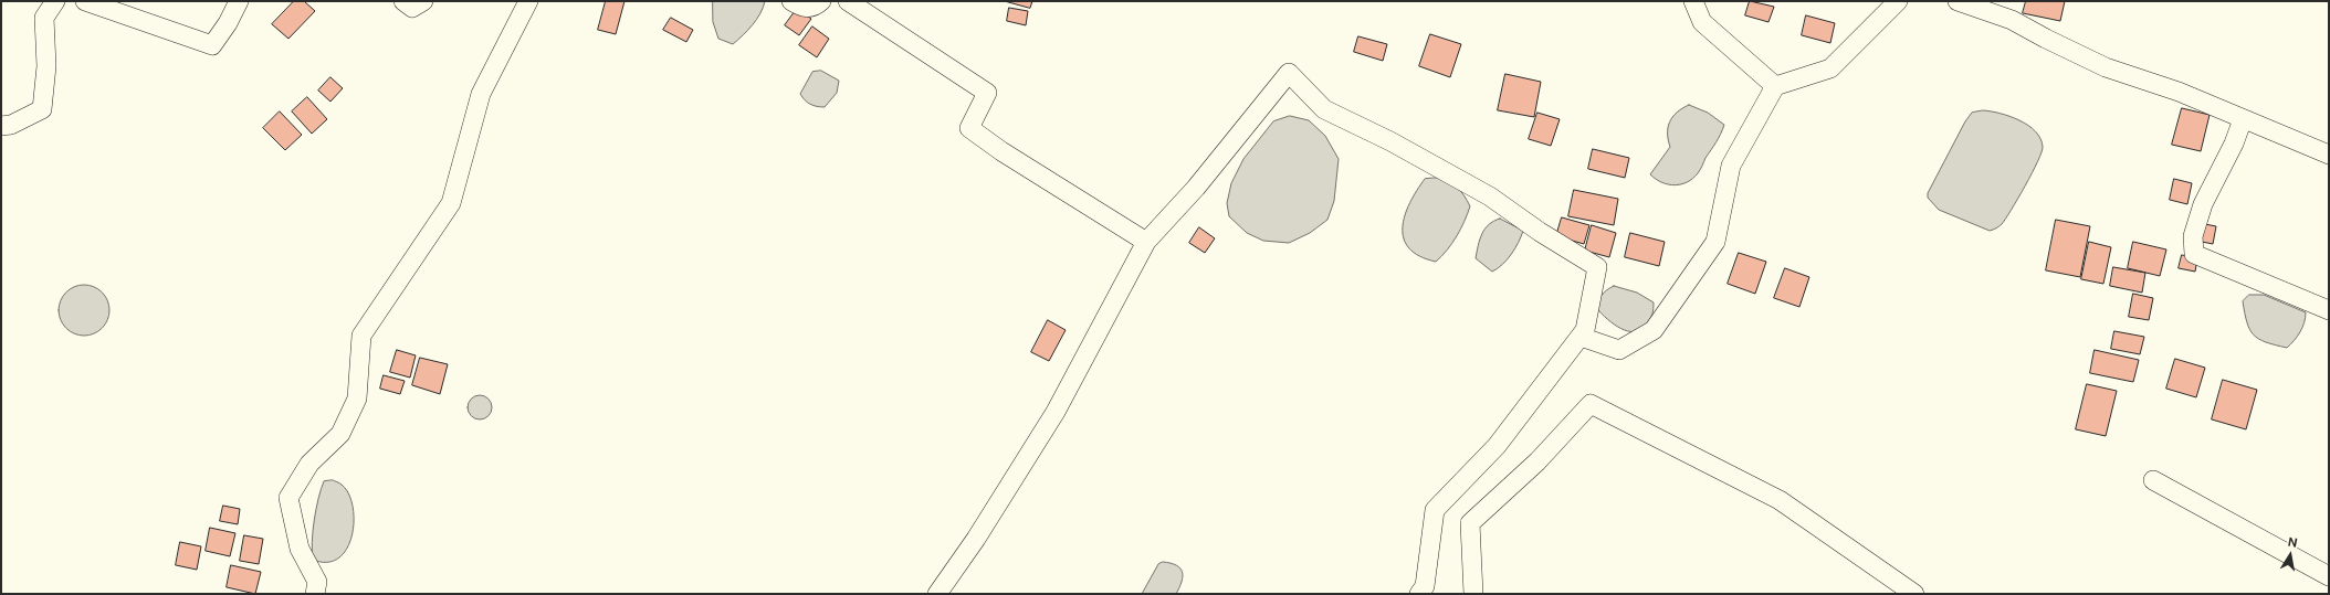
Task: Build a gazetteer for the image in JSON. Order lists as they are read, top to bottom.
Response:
{
  "north": "top"
}
